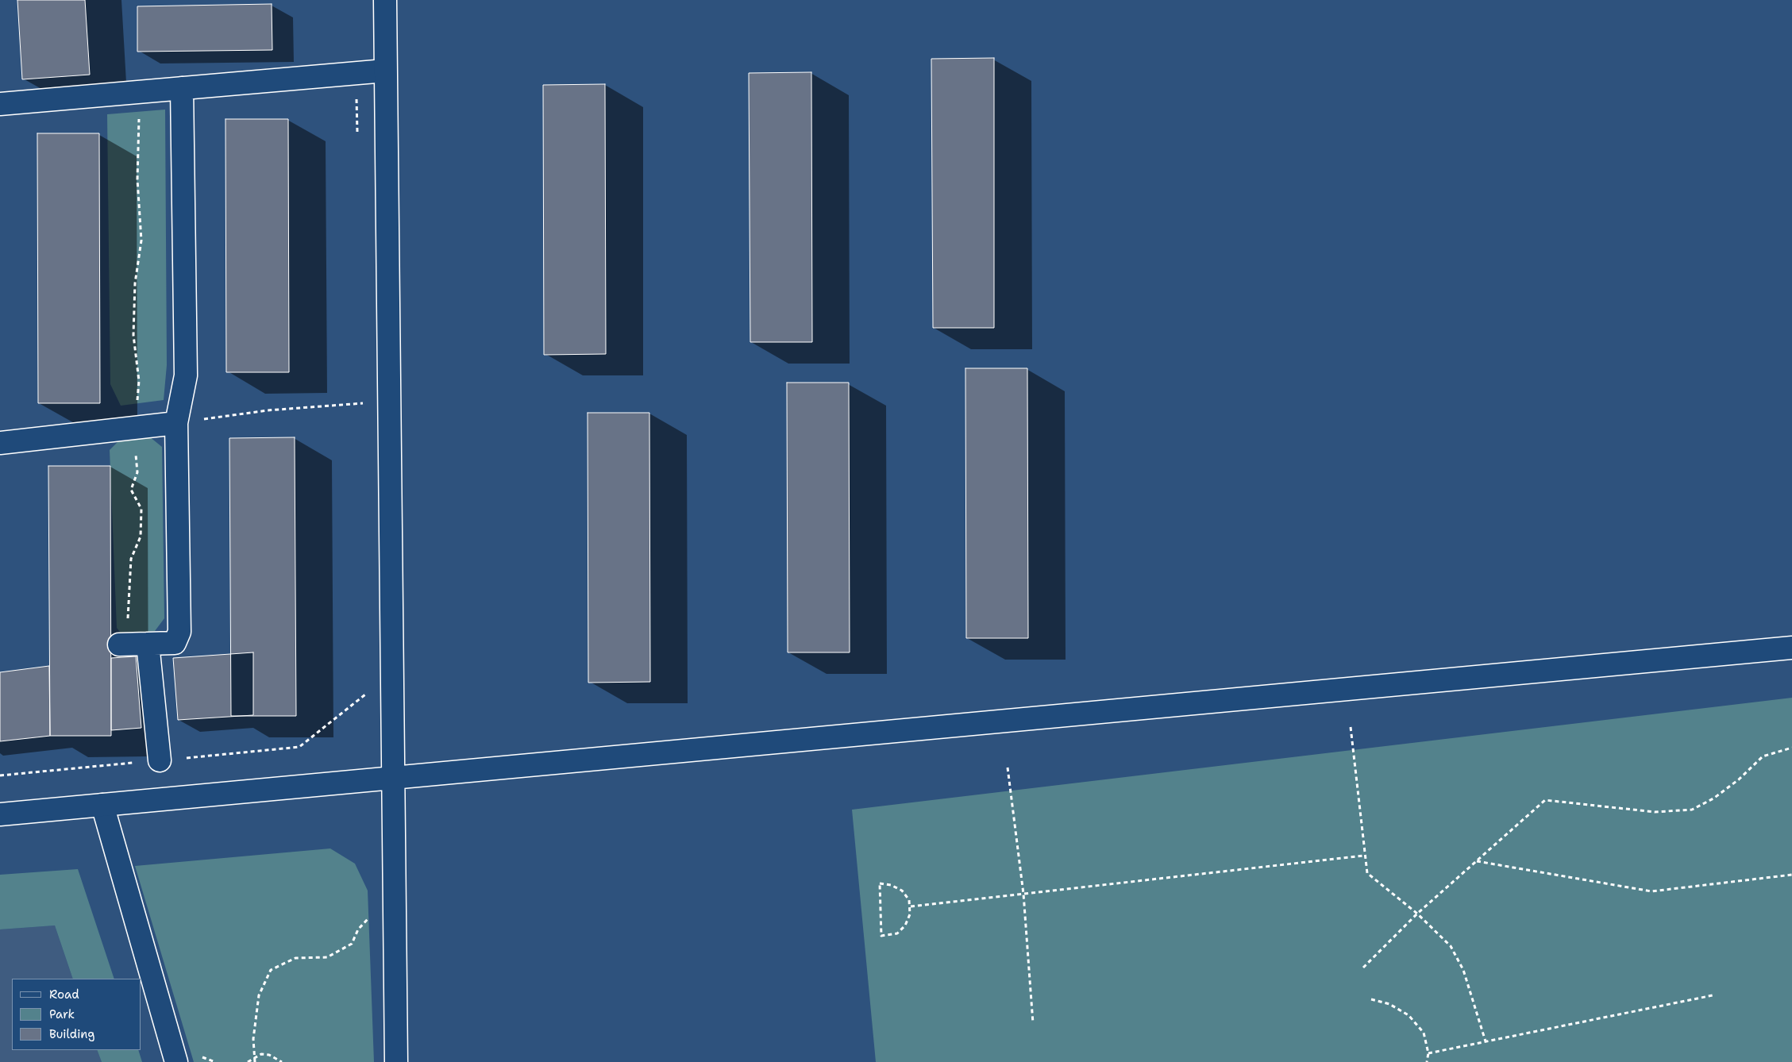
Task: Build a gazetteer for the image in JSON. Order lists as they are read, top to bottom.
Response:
{
  "legend": ["Road", "Park", "Building"]
}
